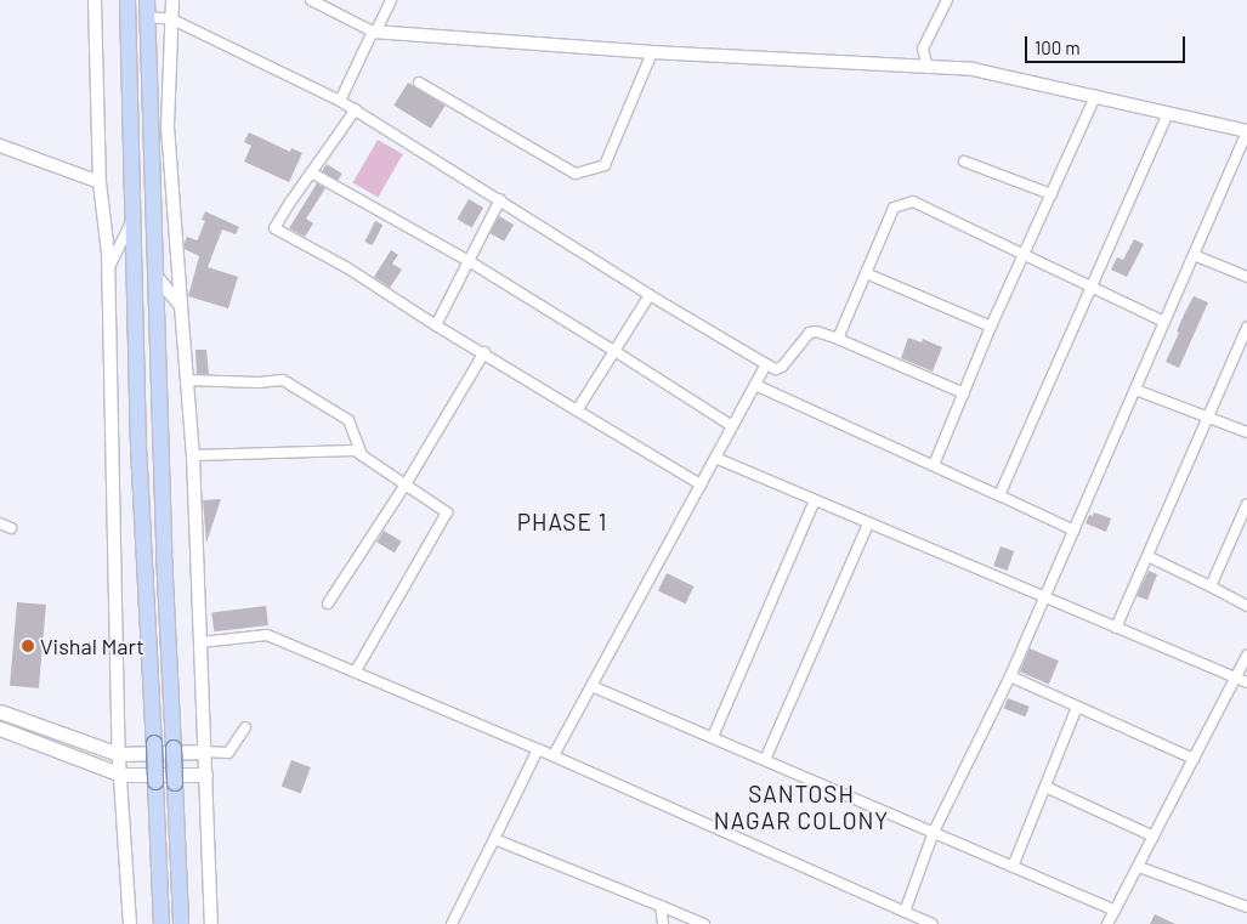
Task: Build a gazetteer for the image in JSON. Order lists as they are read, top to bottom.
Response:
{
  "districts": ["PHASE 1", "SANTOSH NAGAR COLONY"],
  "places": ["Vishal Mart"],
  "scale_bar": "100 m"
}
